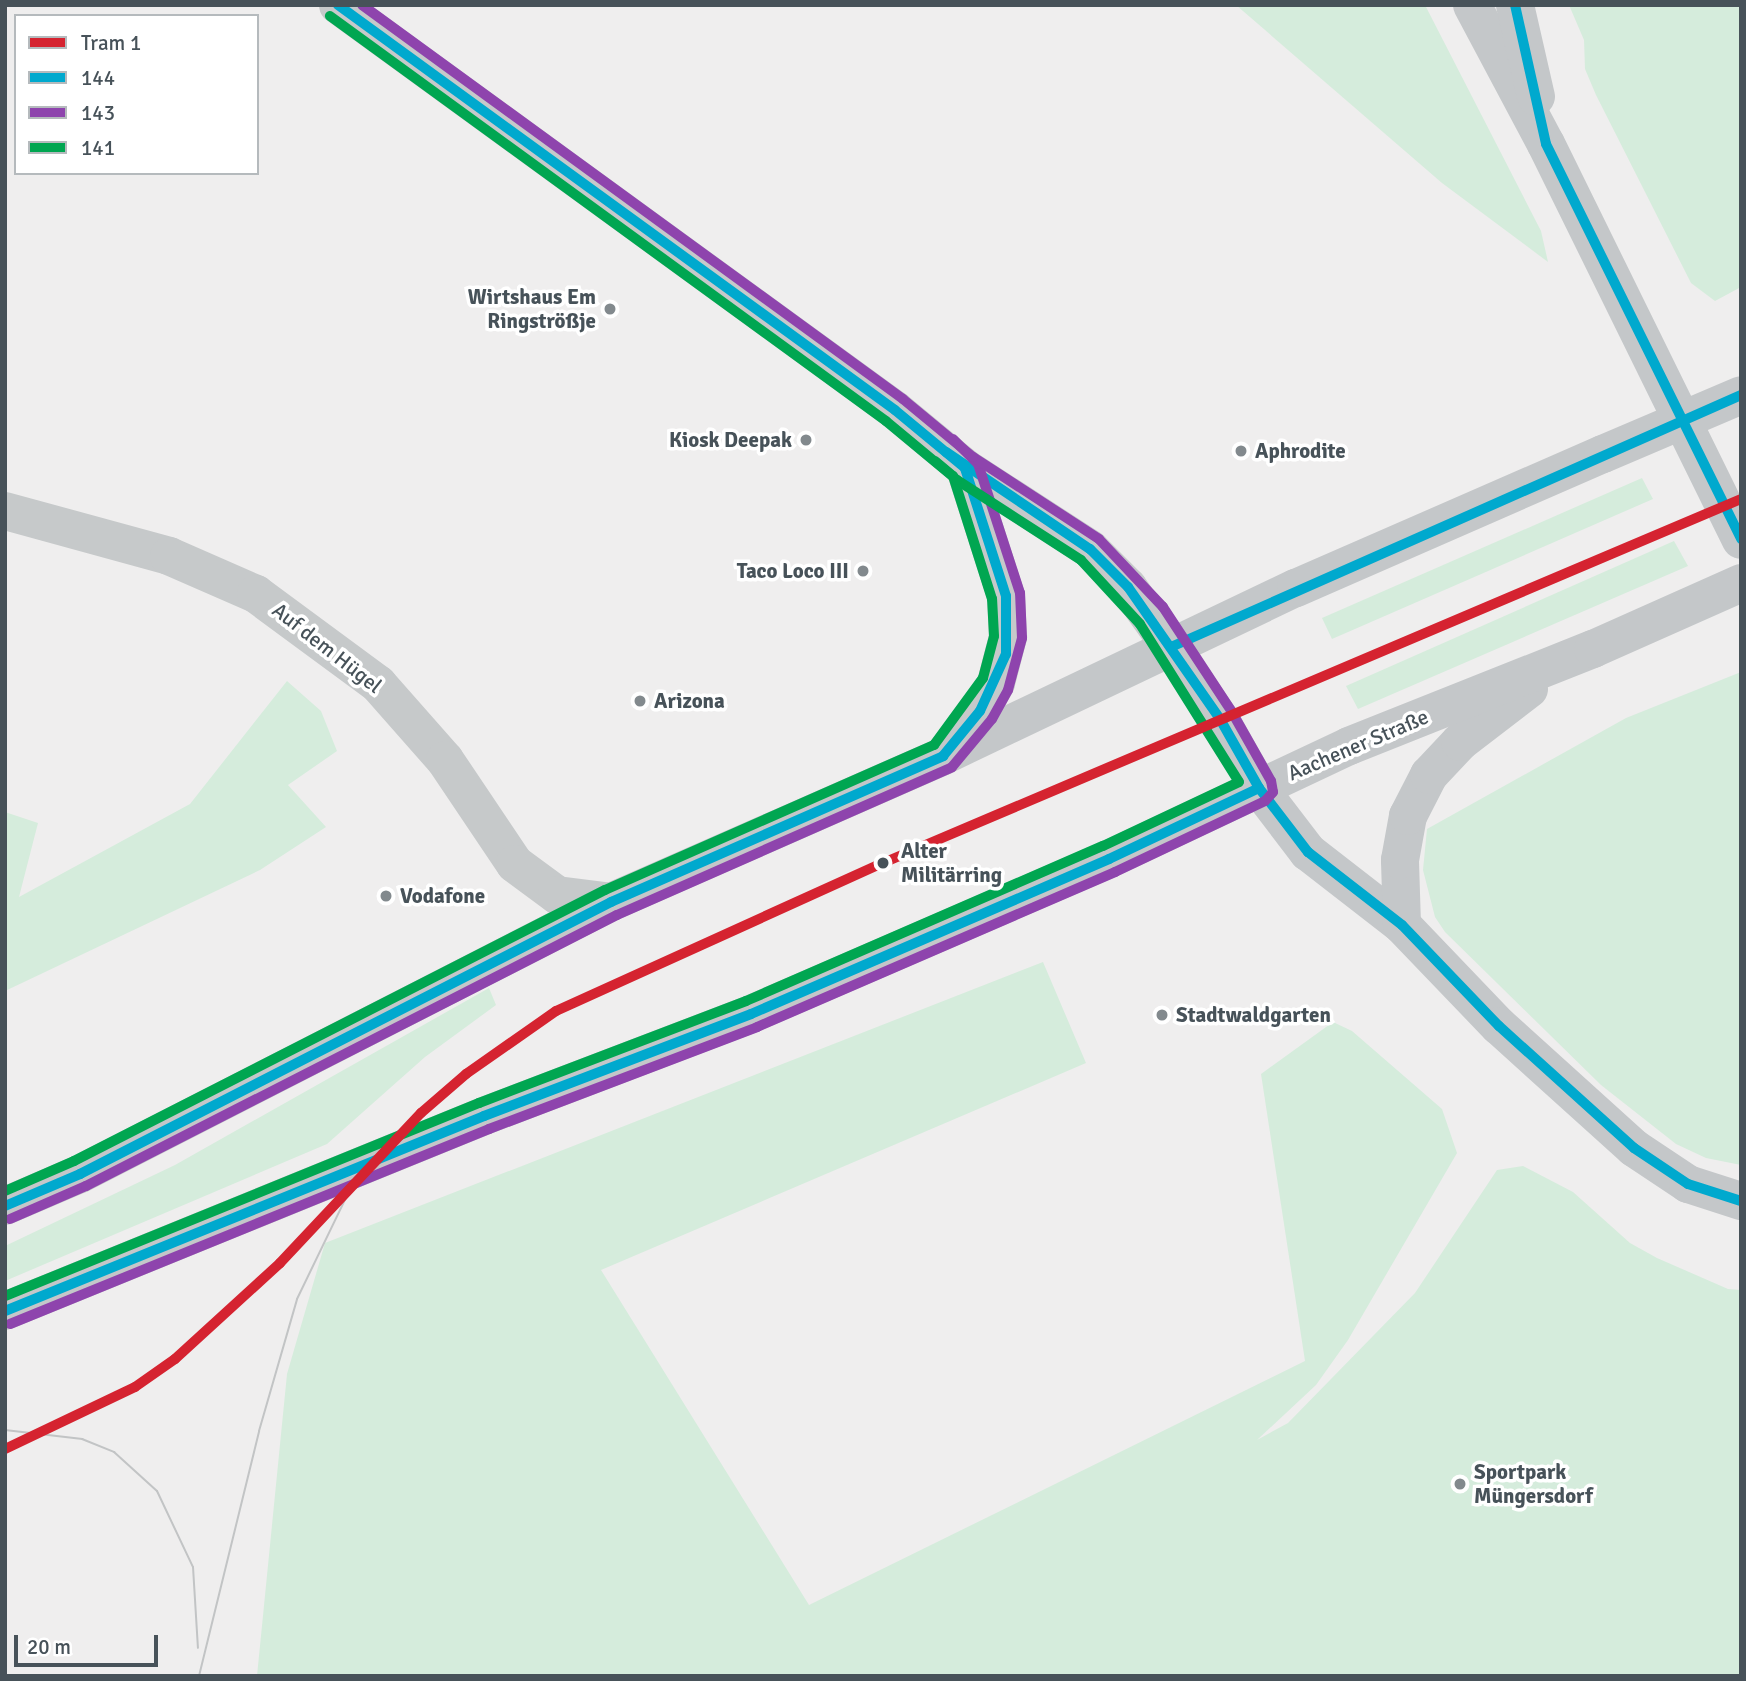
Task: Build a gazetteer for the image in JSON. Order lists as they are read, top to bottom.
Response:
{
  "streets": {
    "main road": ["Aachener Straße"],
    "street": ["Auf dem Hügel"]
  },
  "places": [
    "Wirtshaus Em Ringströßje",
    "Kiosk Deepak",
    "Aphrodite",
    "Taco Loco III",
    "Arizona",
    "Alter Militärring",
    "Vodafone",
    "Stadtwaldgarten",
    "Sportpark Müngersdorf"
  ],
  "lines": [
    "transit line 144",
    "transit line 143",
    "transit line 141",
    "tram line 1"
  ],
  "legend": [
    "Tram 1",
    "144",
    "143",
    "141"
  ],
  "scale_bar": "20 m"
}
